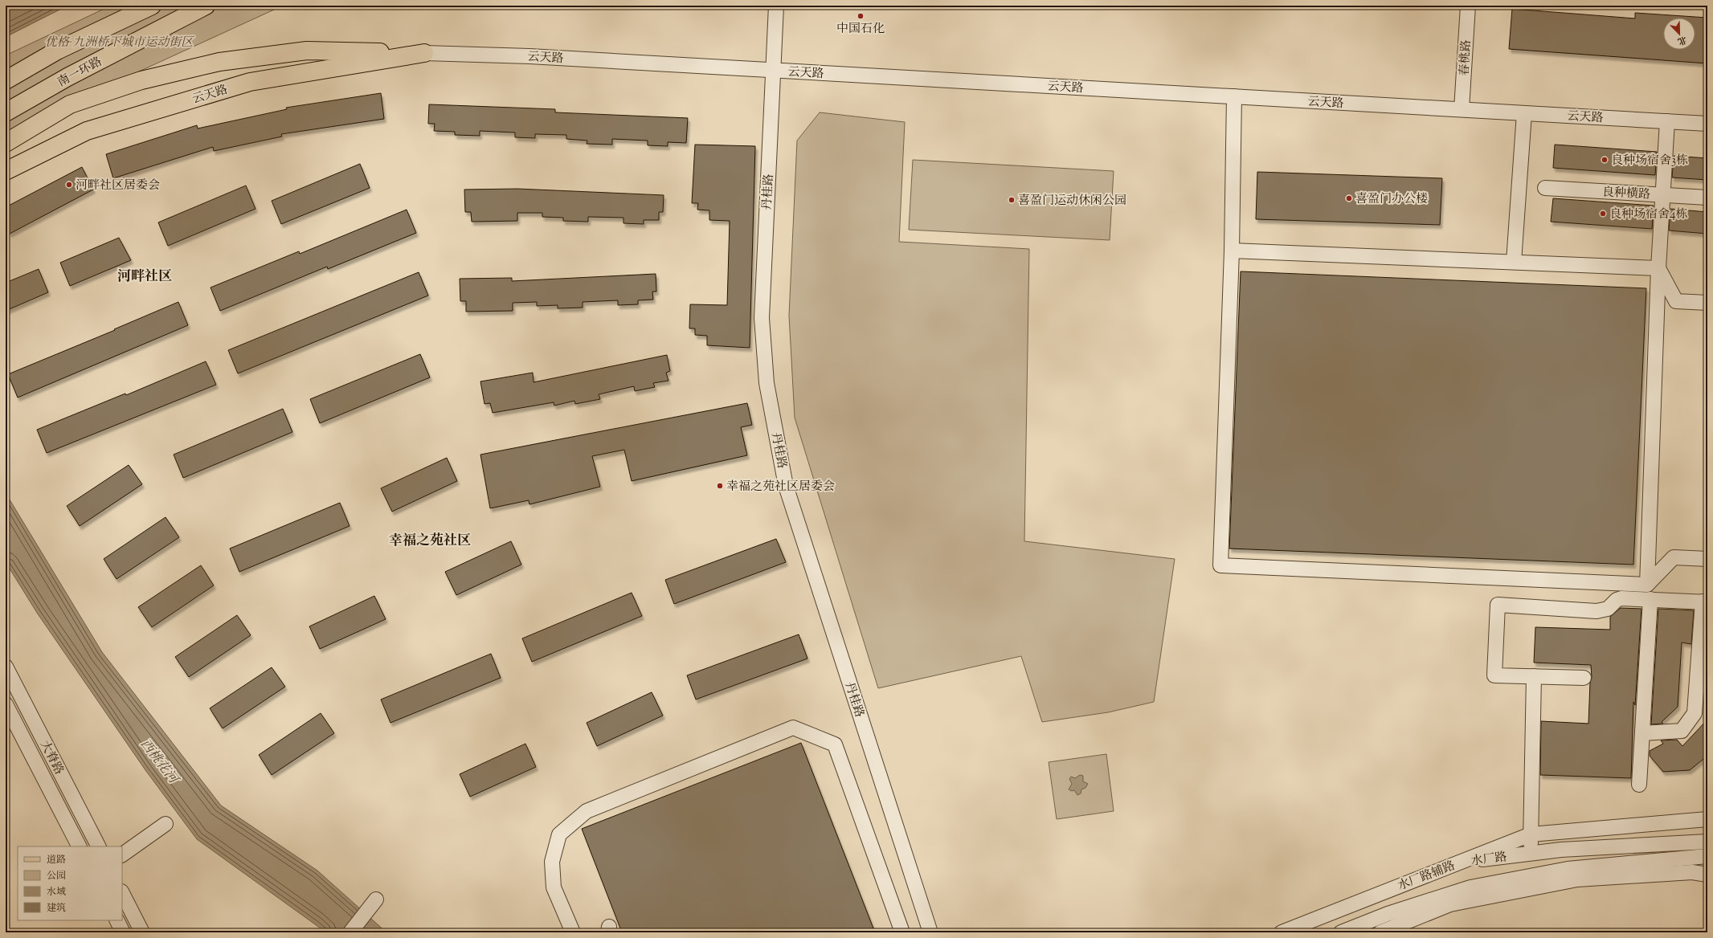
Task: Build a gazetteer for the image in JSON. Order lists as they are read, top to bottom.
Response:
{
  "streets": {
    "main road": ["云天路", "南一环路"],
    "street": [
      "春桃路",
      "丹桂路",
      "良种横路",
      "大脊路",
      "水厂路",
      "水厂路辅路"
    ]
  },
  "crossings": [
    ["云天路", "春桃路"],
    ["云天路", "丹桂路"],
    ["水厂路", "水厂路辅路"]
  ],
  "districts": ["河畔社区", "幸福之苑社区"],
  "water": ["西桃花河"],
  "parks": ["优格·九洲桥下城市运动街区"],
  "places": [
    "中国石化",
    "良种场宿舍3栋",
    "河畔社区居委会",
    "喜盈门办公楼",
    "喜盈门运动休闲公园",
    "良种场宿舍4栋",
    "幸福之苑社区居委会"
  ],
  "legend": [
    "道路",
    "公园",
    "水域",
    "建筑"
  ],
  "north": "bottom right"
}
